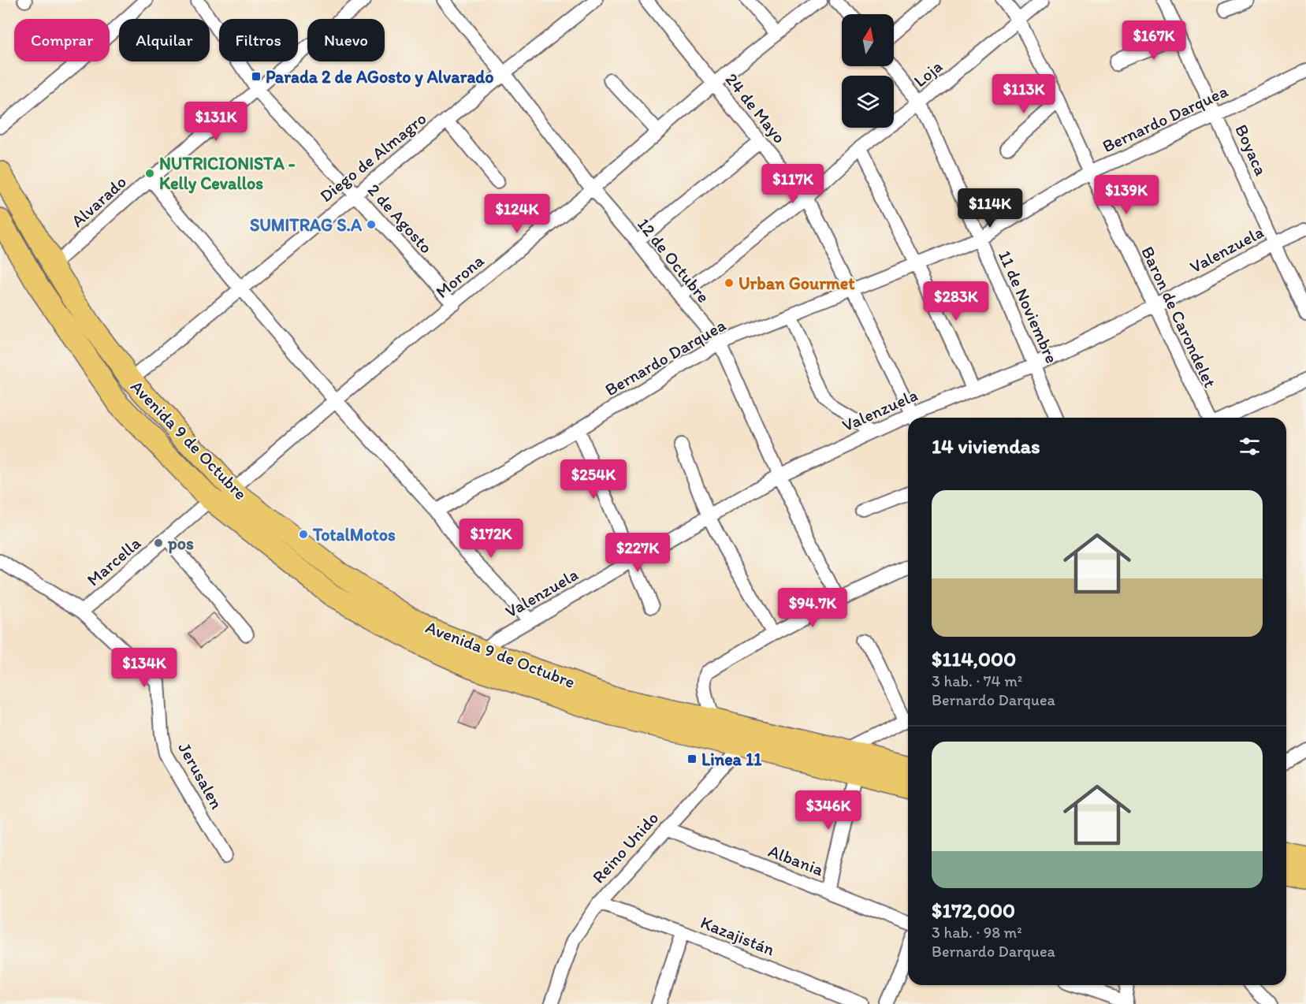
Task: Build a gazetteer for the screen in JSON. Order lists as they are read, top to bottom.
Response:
{
  "streets": {
    "main road": ["Avenida 9 de Octubre"],
    "street": [
      "Loja",
      "24 de Mayo",
      "Bernardo Darquea",
      "Boyaca",
      "Diego de Almagro",
      "Alvarado",
      "2 de Agosto",
      "Valenzuela",
      "12 de Octubre",
      "Morona",
      "11 de Noviembre",
      "Baron de Carondelet",
      "Marcella",
      "Jerusalen",
      "Reino Unido",
      "Albania",
      "Kazajistán"
    ]
  },
  "crossings": [
    ["Loja", "24 de Mayo"],
    ["Loja", "12 de Octubre"],
    ["Loja", "11 de Noviembre"],
    ["Loja", "Baron de Carondelet"],
    ["24 de Mayo", "Bernardo Darquea"],
    ["24 de Mayo", "Valenzuela"],
    ["24 de Mayo", "Morona"],
    ["Bernardo Darquea", "Boyaca"],
    ["Bernardo Darquea", "12 de Octubre"],
    ["Bernardo Darquea", "11 de Noviembre"],
    ["Bernardo Darquea", "Baron de Carondelet"],
    ["Boyaca", "Valenzuela"],
    ["Diego de Almagro", "2 de Agosto"],
    ["Diego de Almagro", "12 de Octubre"],
    ["Diego de Almagro", "Avenida 9 de Octubre"],
    ["Alvarado", "2 de Agosto"],
    ["Alvarado", "Avenida 9 de Octubre"],
    ["2 de Agosto", "Morona"],
    ["Valenzuela", "12 de Octubre"],
    ["Valenzuela", "11 de Noviembre"],
    ["Valenzuela", "Baron de Carondelet"],
    ["Valenzuela", "Avenida 9 de Octubre"],
    ["12 de Octubre", "Morona"],
    ["Morona", "Avenida 9 de Octubre"],
    ["Avenida 9 de Octubre", "Marcella"],
    ["Avenida 9 de Octubre", "Reino Unido"],
    ["Marcella", "Jerusalen"],
    ["Reino Unido", "Albania"],
    ["Reino Unido", "Kazajistán"]
  ],
  "places": {
    "transit": ["Parada 2 de AGosto y Alvarado", "Linea 11"],
    "other": [
      "NUTRICIONISTA - Kelly Cevallos",
      "SUMITRAG S.A",
      "Urban Gourmet",
      "TotalMotos",
      "pos"
    ]
  },
  "north": "top",
  "page": {
    "chip": [
      "Comprar",
      "Alquilar",
      "Filtros",
      "Nuevo"
    ],
    "price": [
      "$167K",
      "$113K",
      "$131K",
      "$117K",
      "$139K",
      "$114K",
      "$124K",
      "$283K",
      "$254K",
      "$172K",
      "$227K",
      "$94.7K",
      "$134K",
      "$346K"
    ],
    "heading": "14 viviendas",
    "list": [
      {
        "name": "$114,000",
        "note": "3 hab. · 74 m² · Bernardo Darquea"
      },
      {
        "name": "$172,000",
        "note": "3 hab. · 98 m² · Bernardo Darquea"
      }
    ]
  }
}
